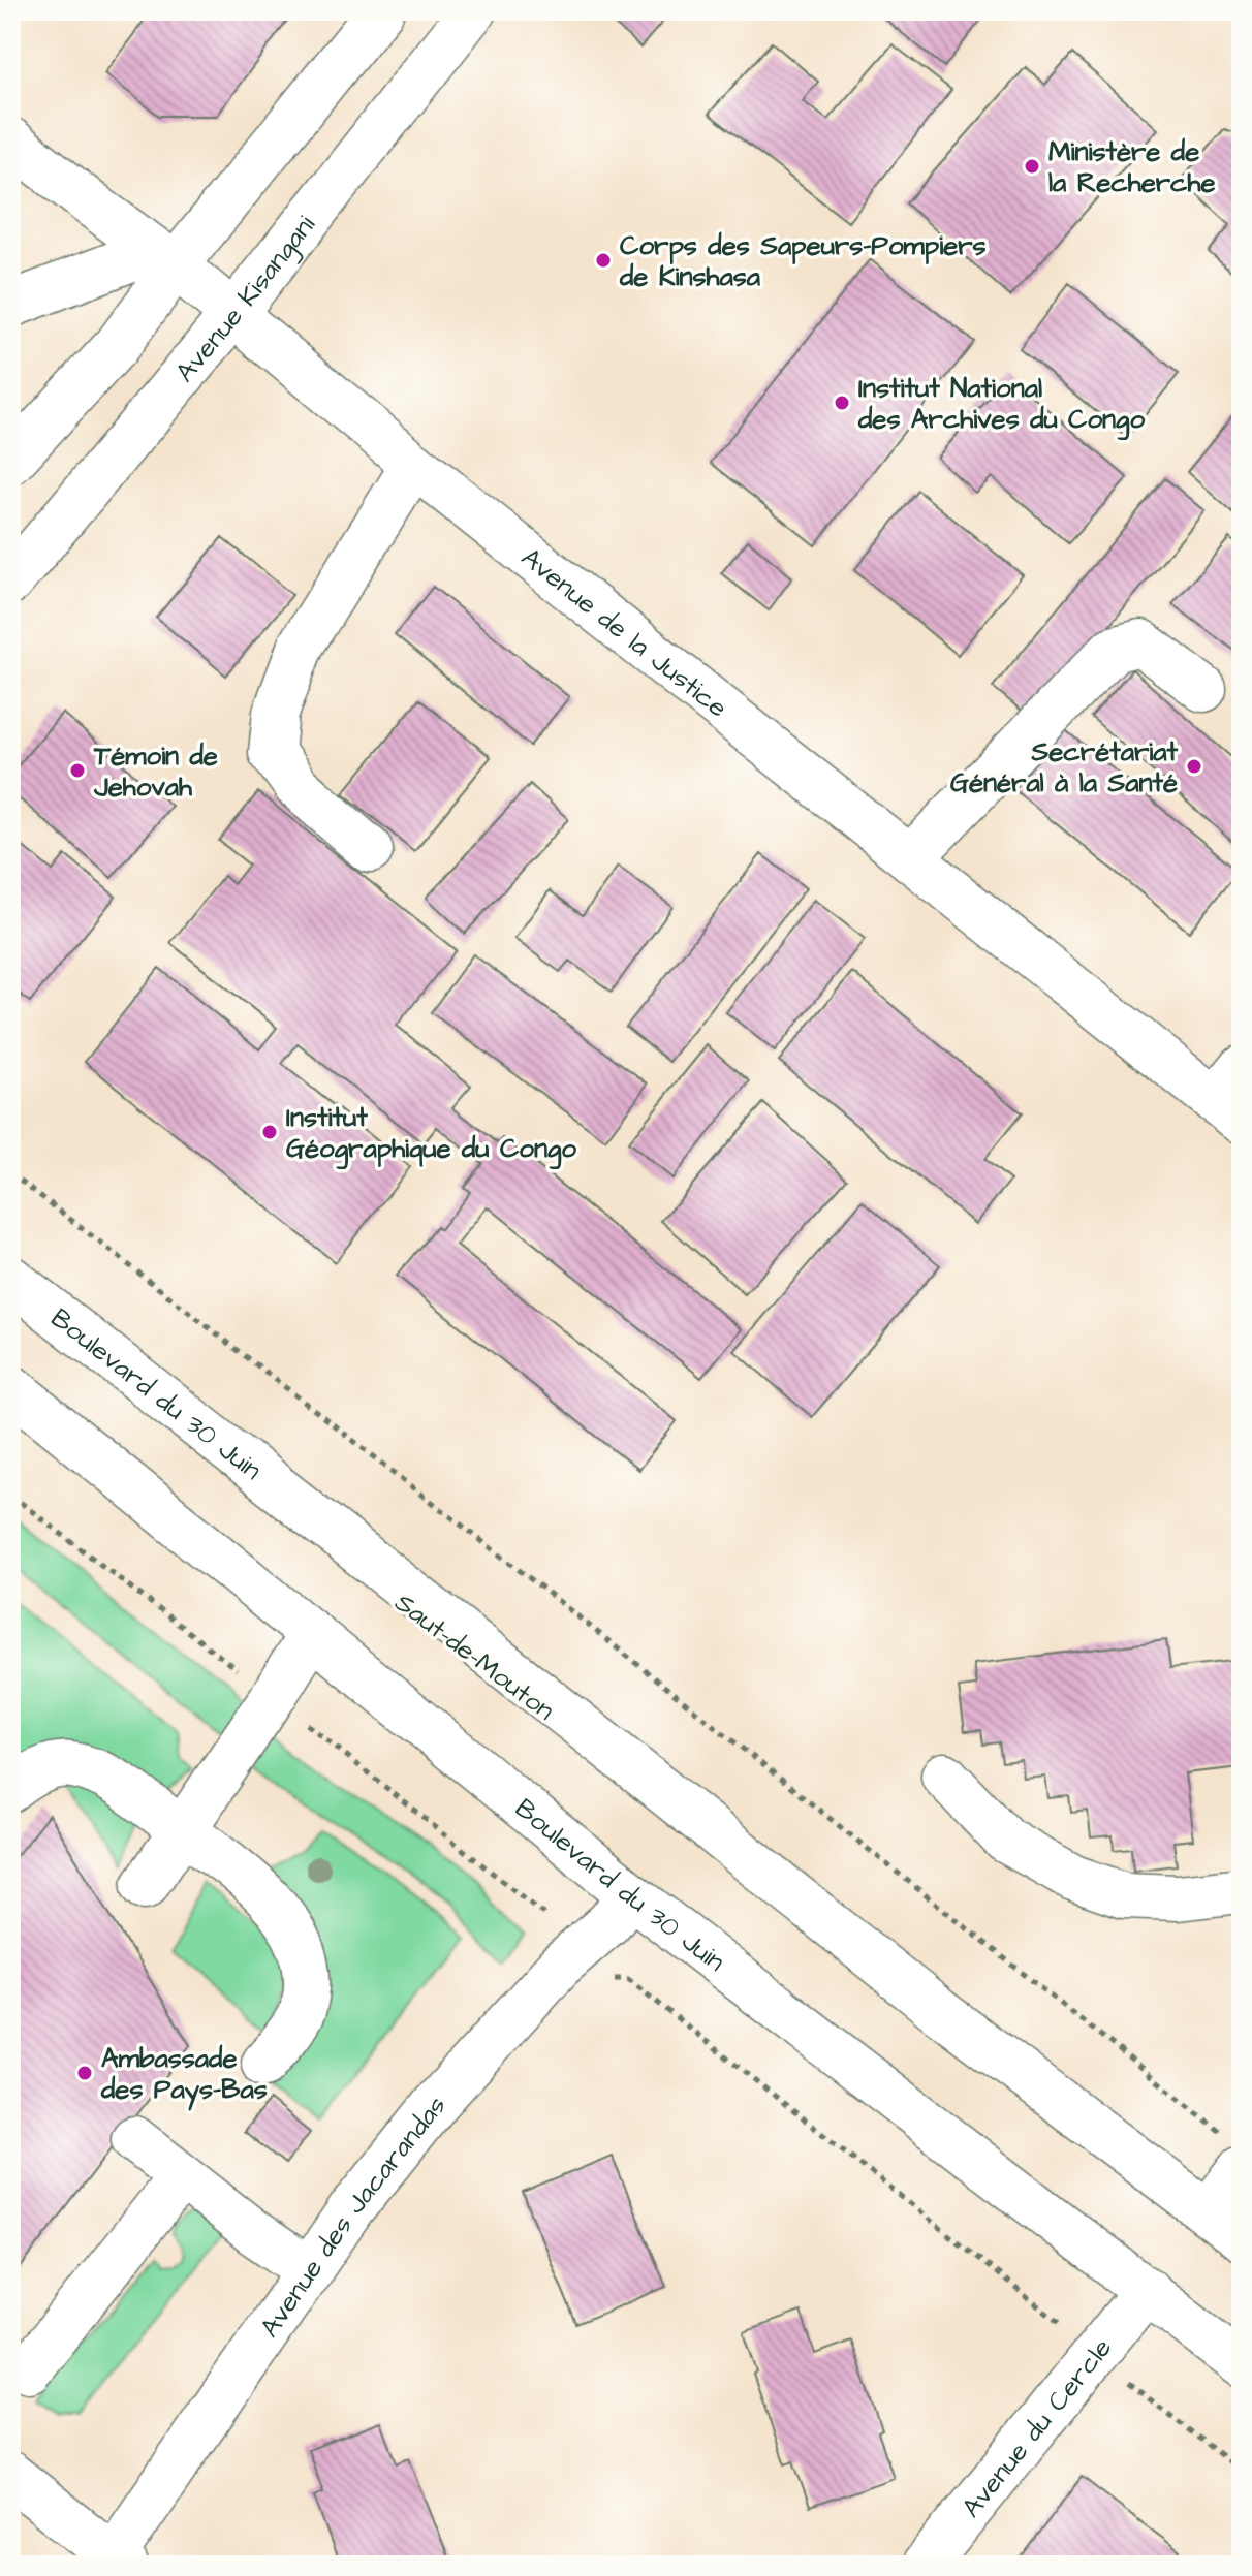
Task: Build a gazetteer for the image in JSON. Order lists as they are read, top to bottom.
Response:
{
  "streets": {
    "main road": [
      "Avenue Kisangani",
      "Avenue de la Justice",
      "Boulevard du 30 Juin",
      "Saut-de-Mouton",
      "Avenue des Jacarandas",
      "Avenue du Cercle"
    ]
  },
  "crossings": [
    ["Avenue Kisangani", "Avenue de la Justice"],
    ["Boulevard du 30 Juin", "Saut-de-Mouton"],
    ["Boulevard du 30 Juin", "Avenue des Jacarandas"],
    ["Boulevard du 30 Juin", "Avenue du Cercle"]
  ],
  "places": [
    "Ministère de la Recherche",
    "Corps des Sapeurs-Pompiers de Kinshasa",
    "Institut National des Archives du Congo",
    "Secrétariat Général à la Santé",
    "Témoin de Jehovah",
    "Institut Géographique du Congo",
    "Ambassade des Pays-Bas"
  ]
}
